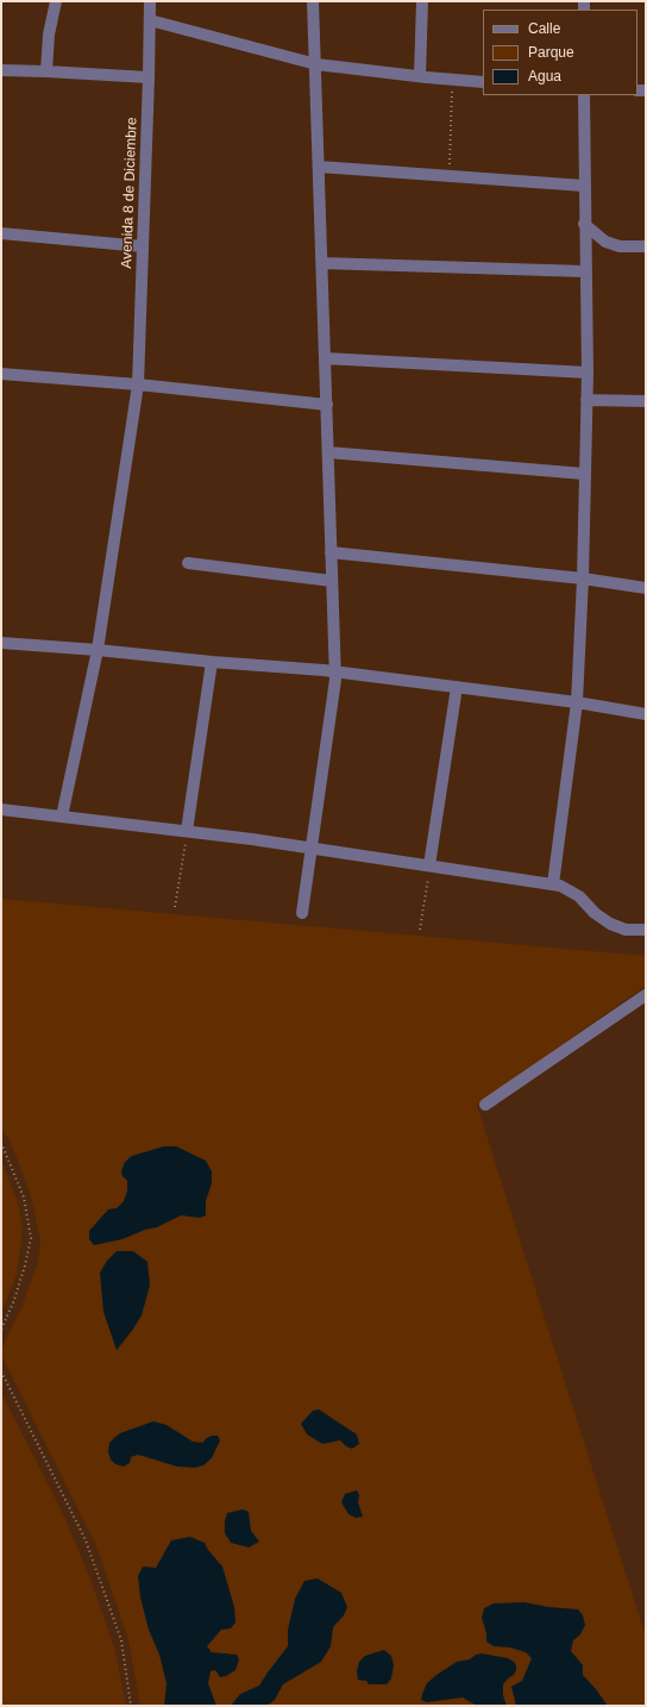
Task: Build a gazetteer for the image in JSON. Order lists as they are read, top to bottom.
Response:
{
  "streets": {
    "street": ["Avenida 8 de Diciembre"]
  },
  "legend": ["Calle", "Parque", "Agua"]
}
